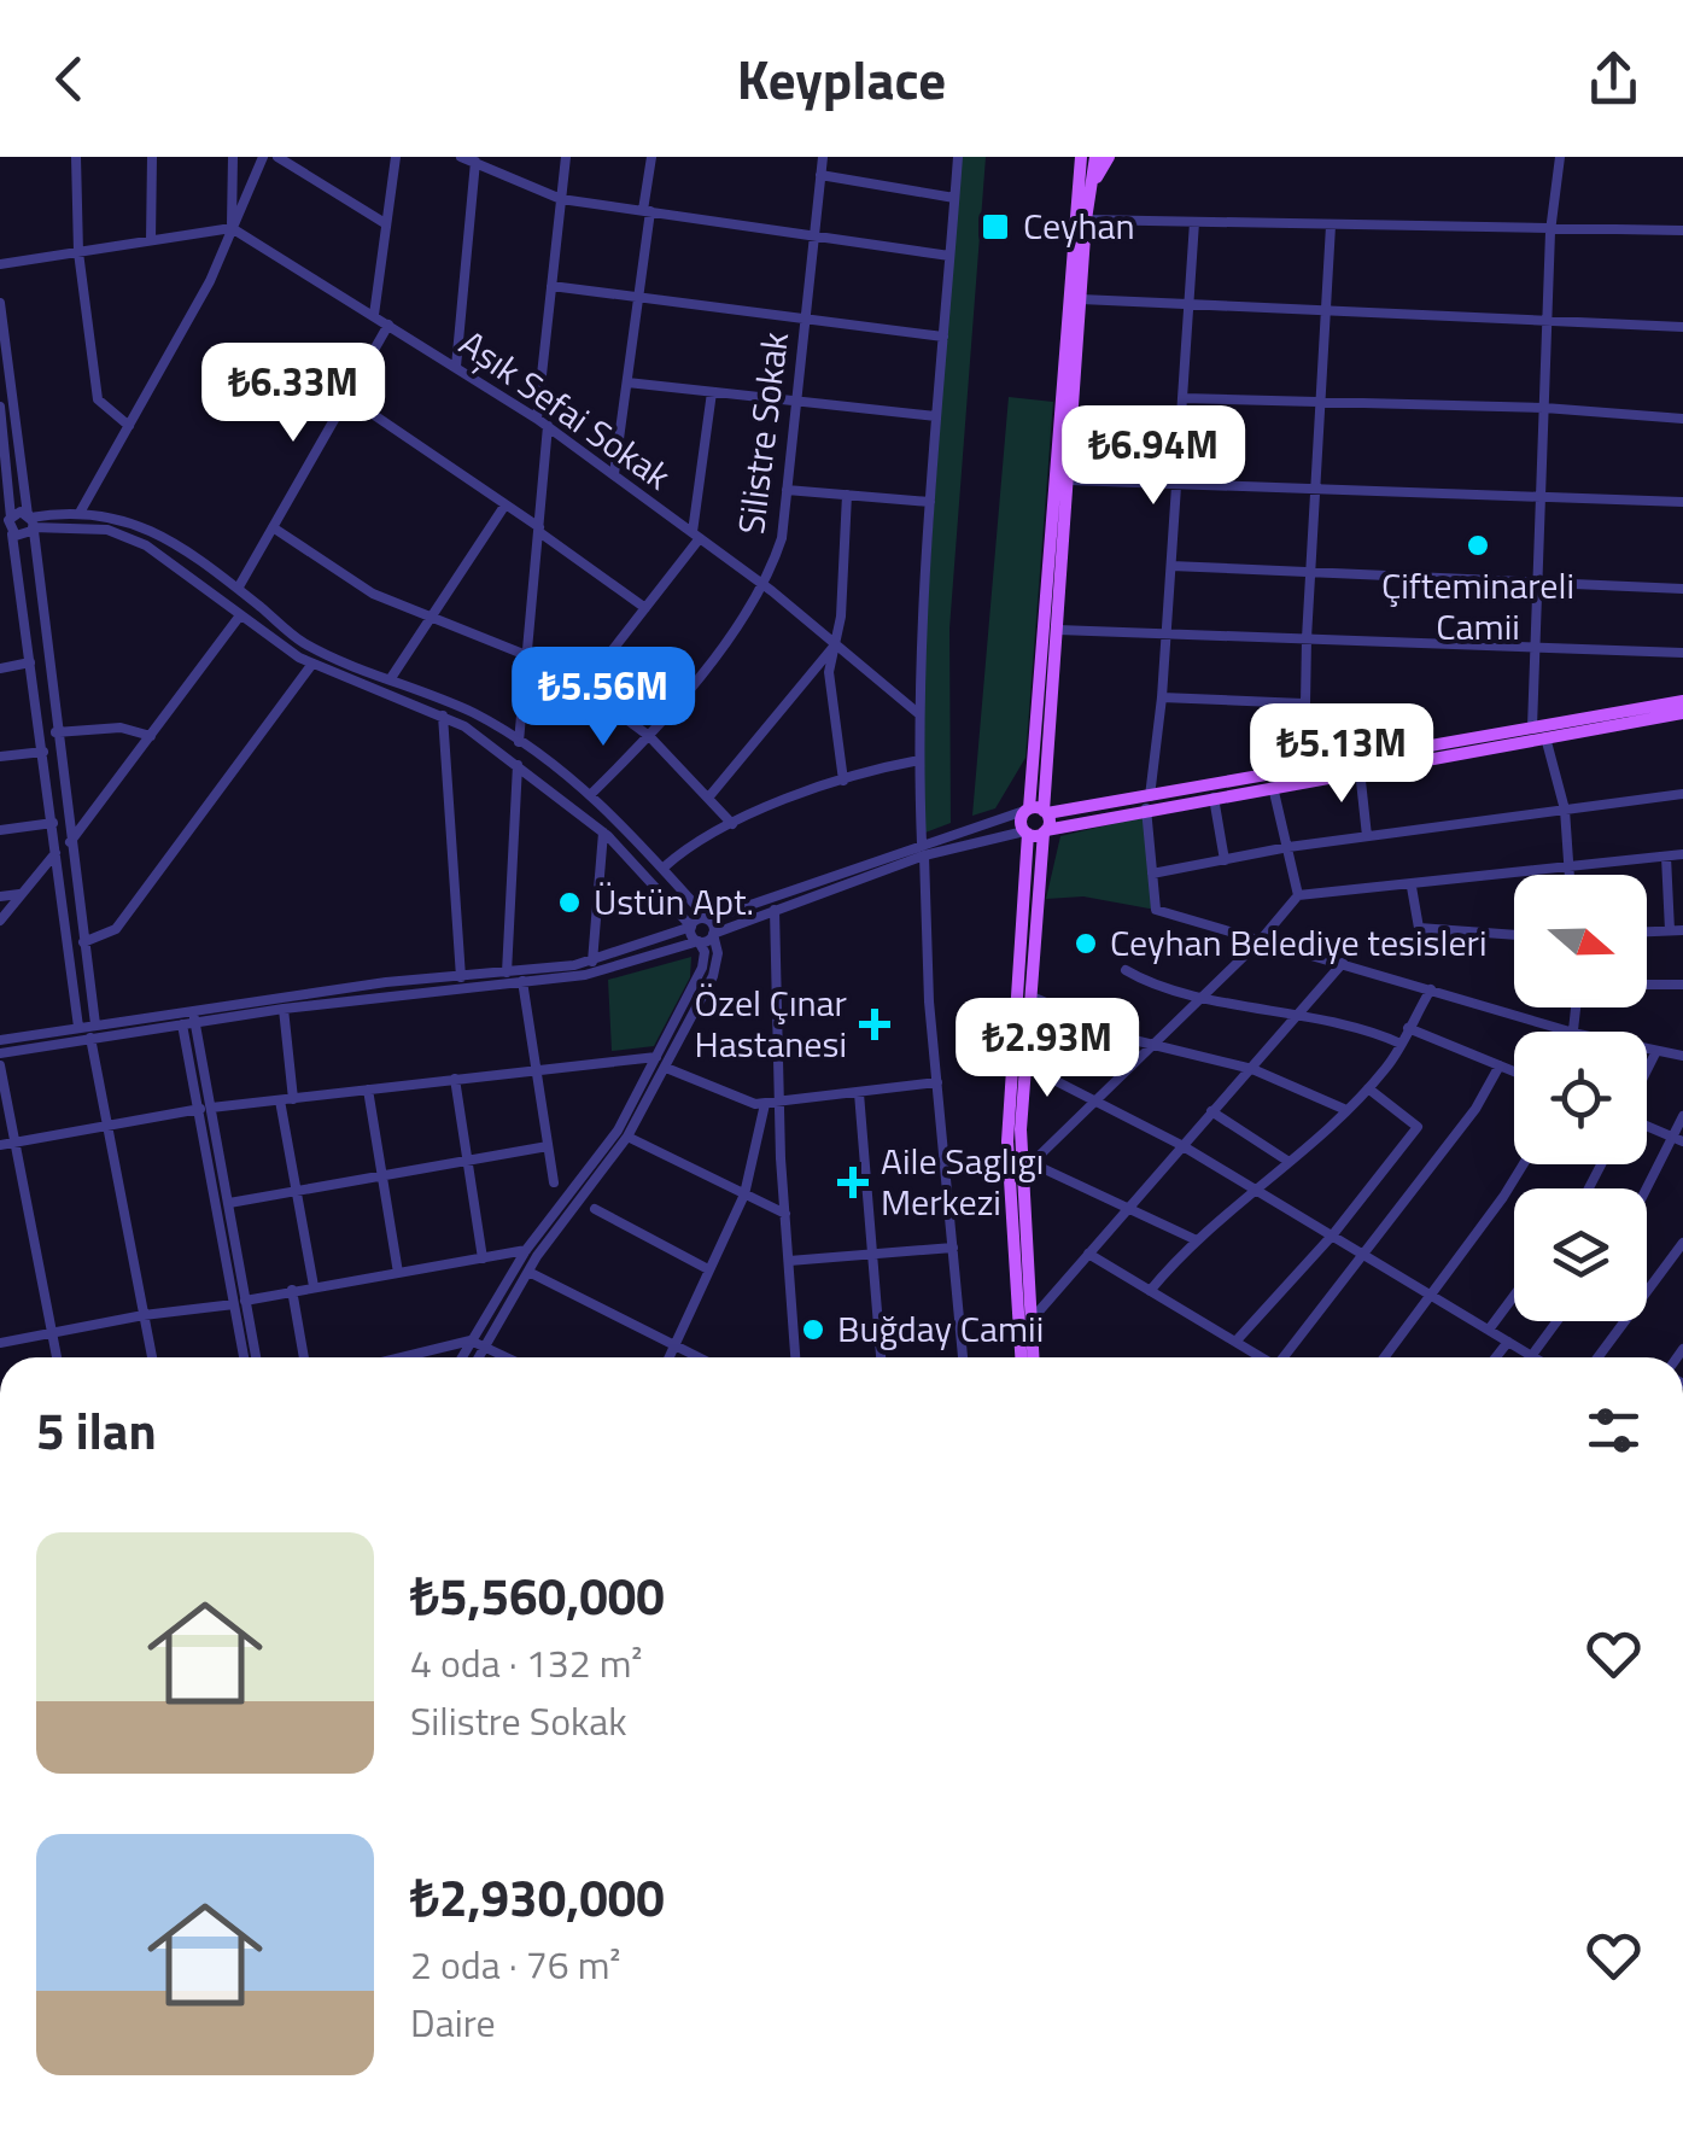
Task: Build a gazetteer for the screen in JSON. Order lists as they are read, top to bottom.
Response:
{
  "streets": {
    "street": ["Aşık Sefai Sokak", "Silistre Sokak"]
  },
  "crossings": [
    ["Aşık Sefai Sokak", "Silistre Sokak"]
  ],
  "places": {
    "transit": ["Ceyhan"],
    "other": [
      "Çifteminareli Camii",
      "Üstün Apt.",
      "Ceyhan Belediye tesisleri",
      "Buğday Camii"
    ],
    "health": ["Özel Çınar Hastanesi", "Aile Saglıgı Merkezi"]
  },
  "north": "right",
  "page": {
    "header": "Keyplace",
    "price": [
      "₺6.33M",
      "₺6.94M",
      "₺5.56M",
      "₺5.13M",
      "₺2.93M"
    ],
    "heading": "5 ilan",
    "list": [
      {
        "name": "₺5,560,000",
        "note": "4 oda · 132 m² · Silistre Sokak"
      },
      {
        "name": "₺2,930,000",
        "note": "2 oda · 76 m² · Daire"
      }
    ]
  }
}
